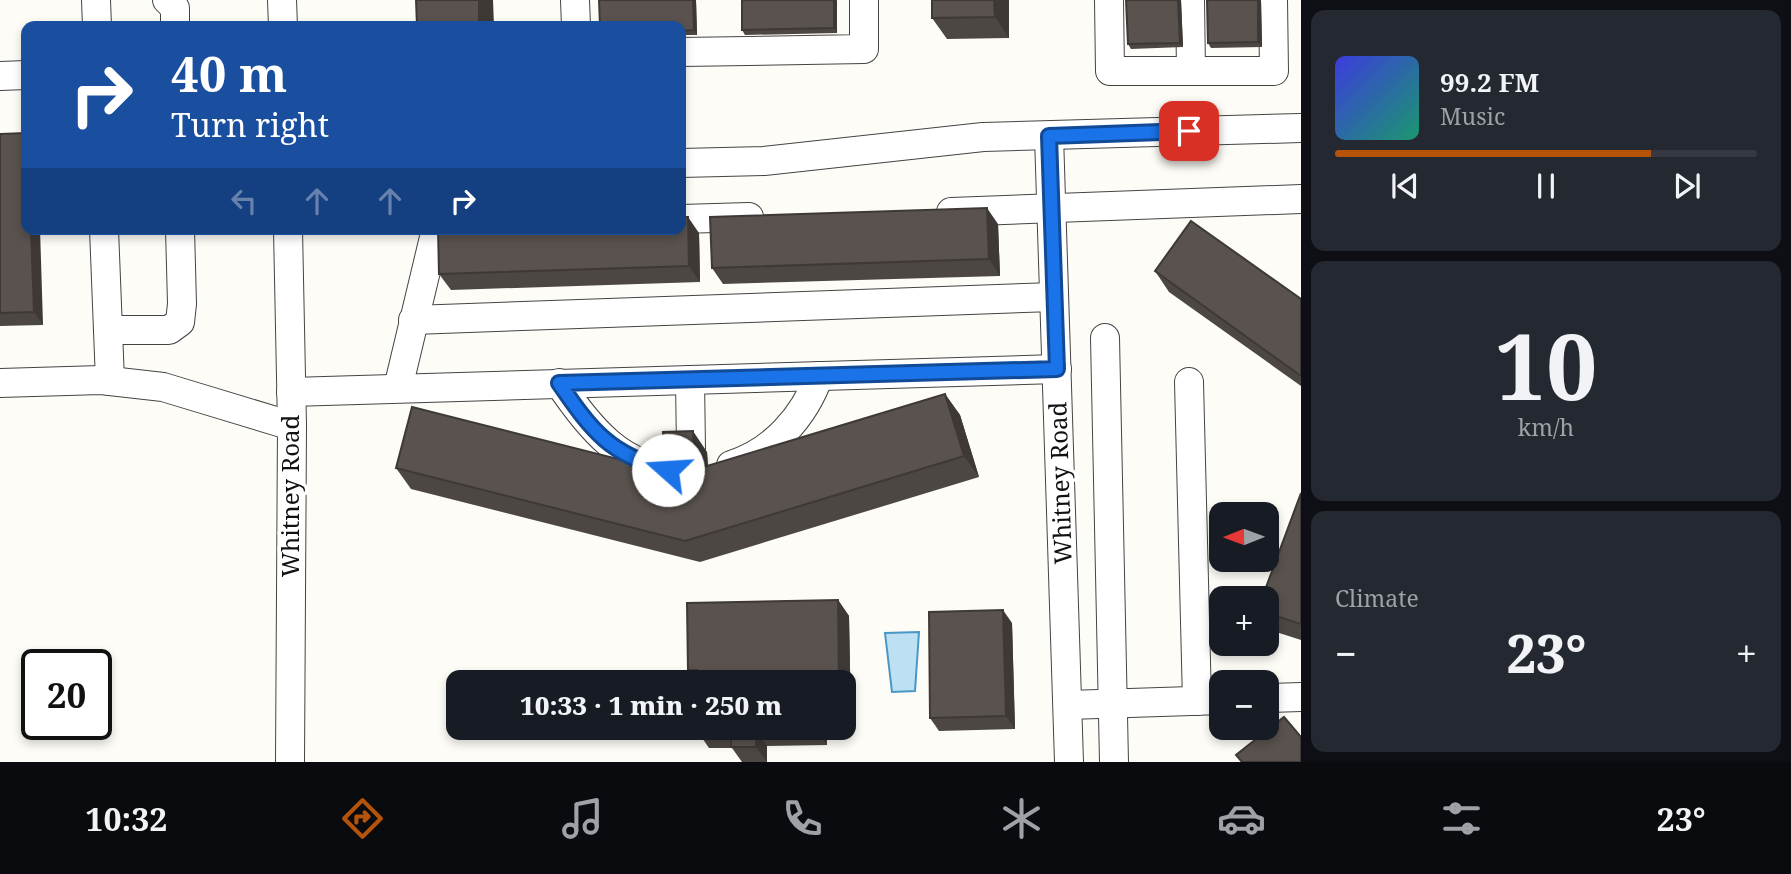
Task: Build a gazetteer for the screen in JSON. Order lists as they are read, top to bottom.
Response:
{
  "streets": {
    "street": ["Whitney Road"]
  },
  "north": "left",
  "page": {
    "turn": ["40 m", "Turn right"],
    "song": ["99.2 FM", "Music"],
    "tile": [
      ["10", "km/h"],
      "Climate"
    ],
    "map_buttons": ["+", "−"],
    "heat": ["−", "23°", "+"],
    "limit": "20",
    "trip": "10:33 · 1 min · 250 m",
    "tabs": ["10:32", "23°"]
  }
}
